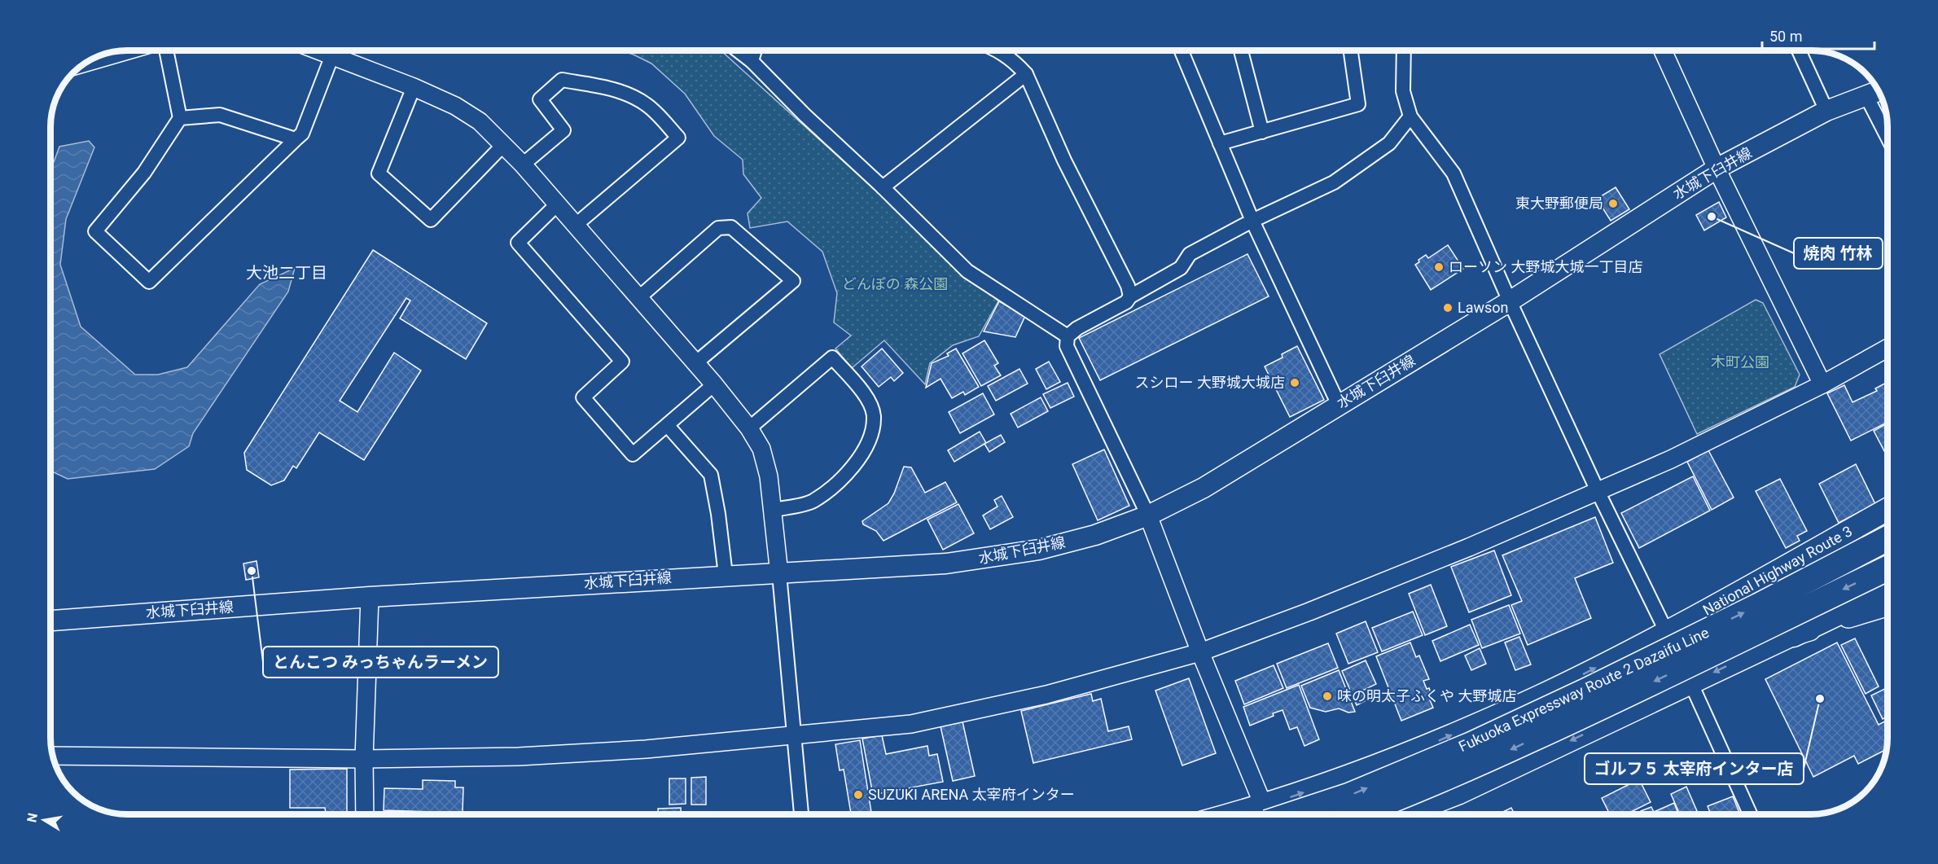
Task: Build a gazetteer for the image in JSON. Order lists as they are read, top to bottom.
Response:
{
  "streets": {
    "highway": ["National Highway Route 3", "Fukuoka Expressway Route 2 Dazaifu Line"],
    "main road": ["水城下臼井線"]
  },
  "districts": ["大池二丁目"],
  "parks": ["どんぽの 森公園", "木町公園"],
  "places": [
    "東大野郵便局",
    "焼肉 竹林",
    "ローソン 大野城大城一丁目店",
    "Lawson",
    "スシロー 大野城大城店",
    "とんこつ みっちゃんラーメン",
    "味の明太子ふくや 大野城店",
    "ゴルフ５ 太宰府インター店",
    "SUZUKI ARENA 太宰府インター"
  ],
  "scale_bar": "50 m",
  "north": "left"
}
